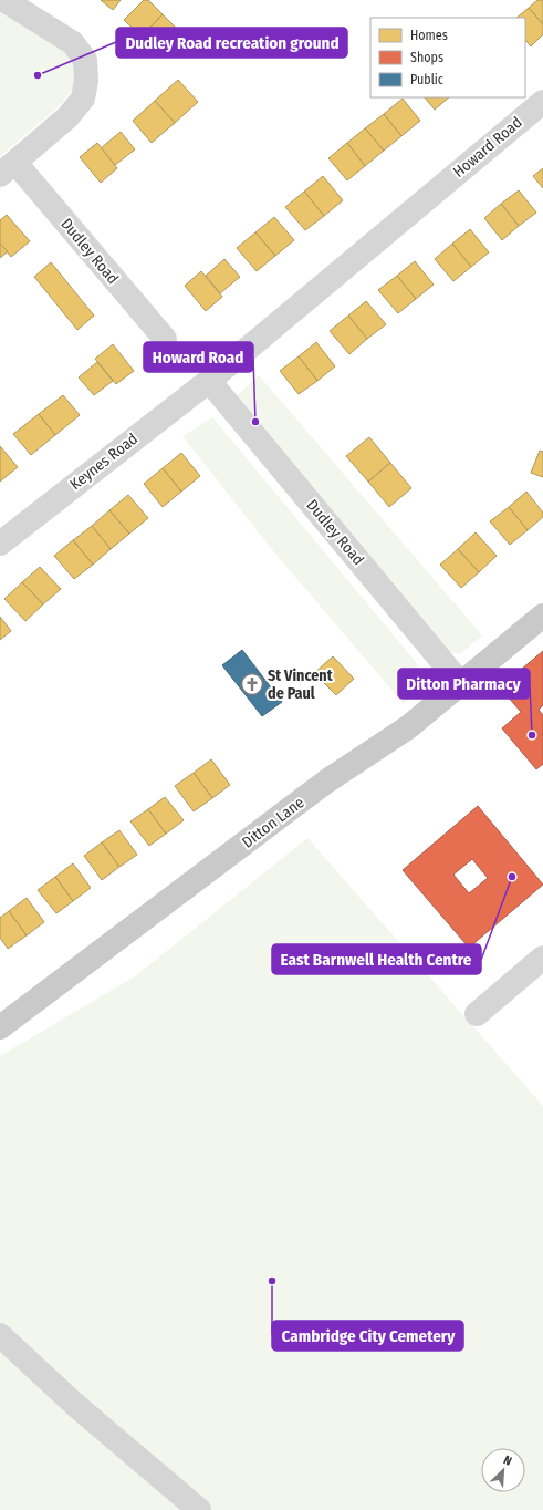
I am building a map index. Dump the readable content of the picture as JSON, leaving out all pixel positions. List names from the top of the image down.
{
  "streets": {
    "main road": ["Ditton Lane"],
    "street": ["Howard Road", "Dudley Road", "Keynes Road"]
  },
  "crossings": [
    ["Howard Road", "Dudley Road"],
    ["Howard Road", "Keynes Road"],
    ["Dudley Road", "Keynes Road"],
    ["Dudley Road", "Ditton Lane"]
  ],
  "places": {
    "other": [
      "Dudley Road recreation ground",
      "Howard Road",
      "Ditton Pharmacy",
      "East Barnwell Health Centre",
      "Cambridge City Cemetery"
    ],
    "church": ["St Vincent de Paul"]
  },
  "legend": ["Homes", "Shops", "Public"],
  "north": "top right"
}
